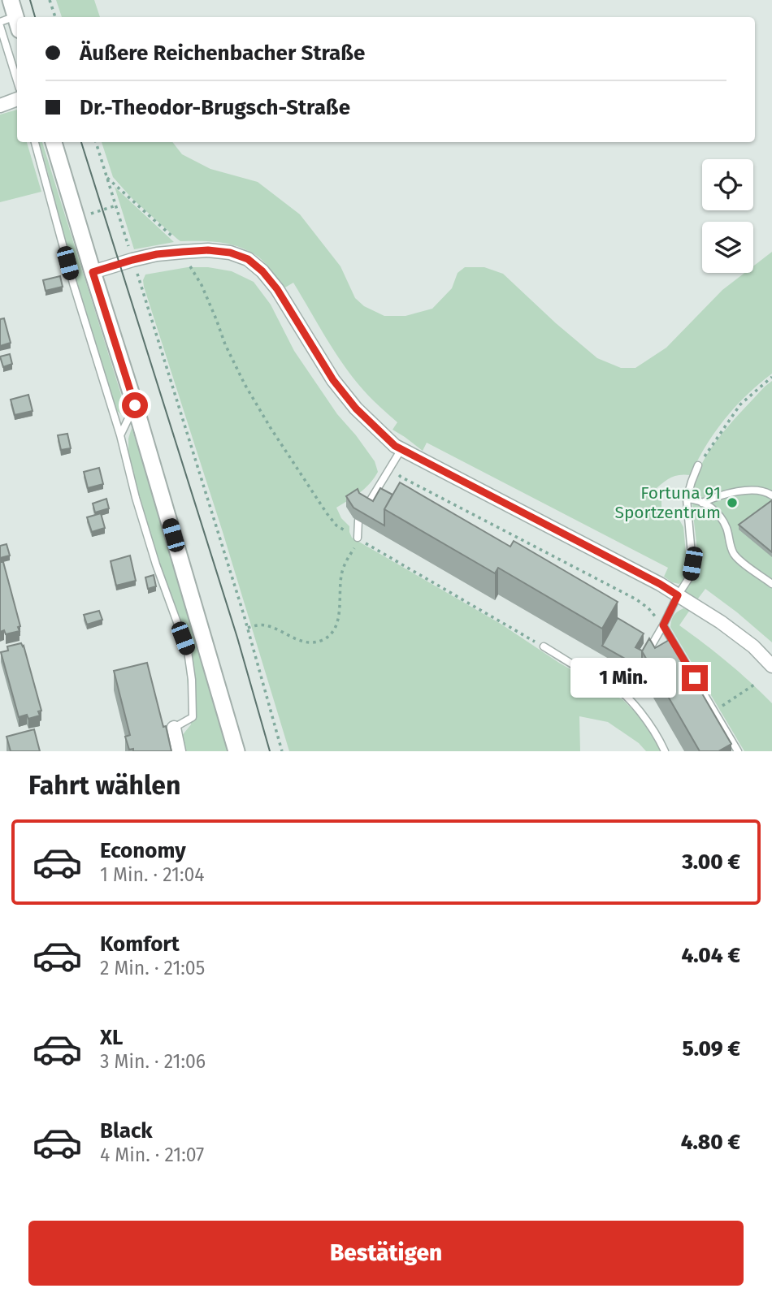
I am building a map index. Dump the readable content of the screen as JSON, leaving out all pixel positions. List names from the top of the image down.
{
  "places": ["Fortuna 91 Sportzentrum"],
  "page": {
    "banner": ["Äußere Reichenbacher Straße", "Dr.-Theodor-Brugsch-Straße"],
    "bubble": "1 Min.",
    "heading": "Fahrt wählen",
    "list": [
      {
        "name": "Economy",
        "note": "1 Min. · 21:04",
        "value": "3.00 €"
      },
      {
        "name": "Komfort",
        "note": "2 Min. · 21:05",
        "value": "4.04 €"
      },
      {
        "name": "XL",
        "note": "3 Min. · 21:06",
        "value": "5.09 €"
      },
      {
        "name": "Black",
        "note": "4 Min. · 21:07",
        "value": "4.80 €"
      }
    ],
    "buttons": "Bestätigen"
  }
}
